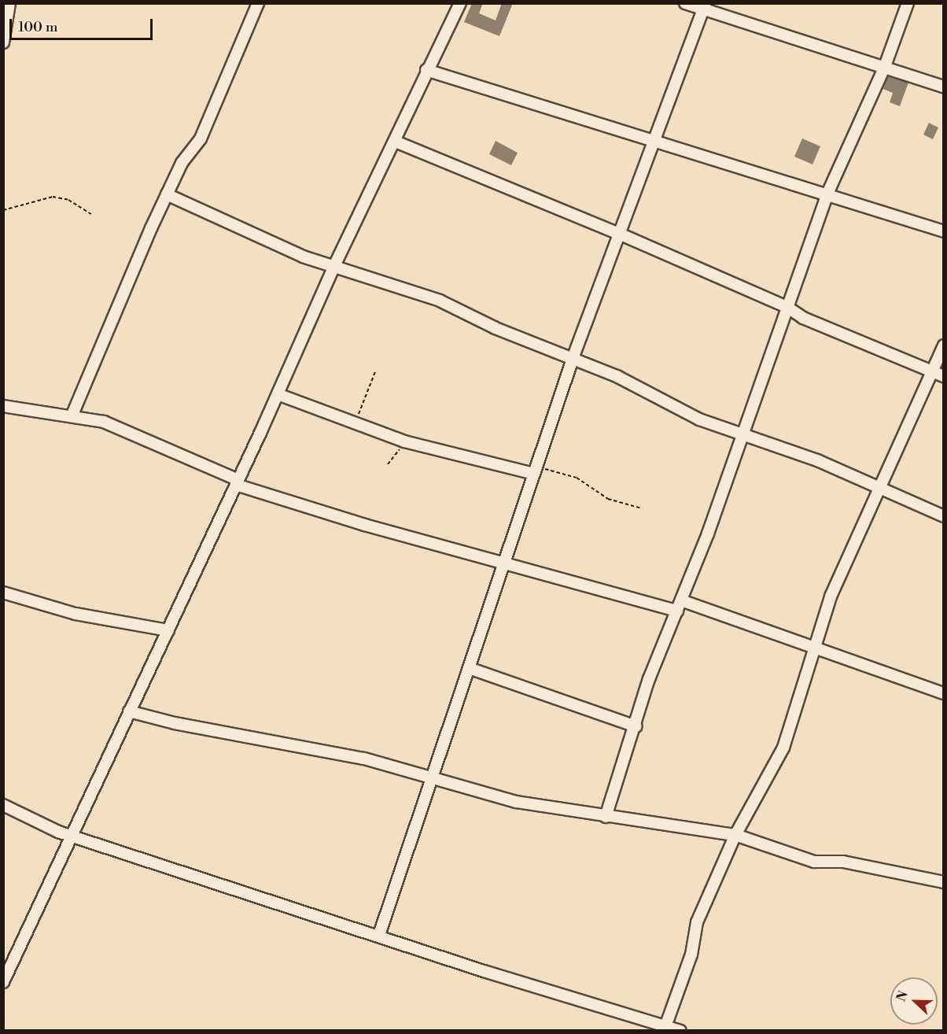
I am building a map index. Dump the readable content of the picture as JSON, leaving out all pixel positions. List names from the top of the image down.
{
  "scale_bar": "100 m",
  "north": "left"
}
